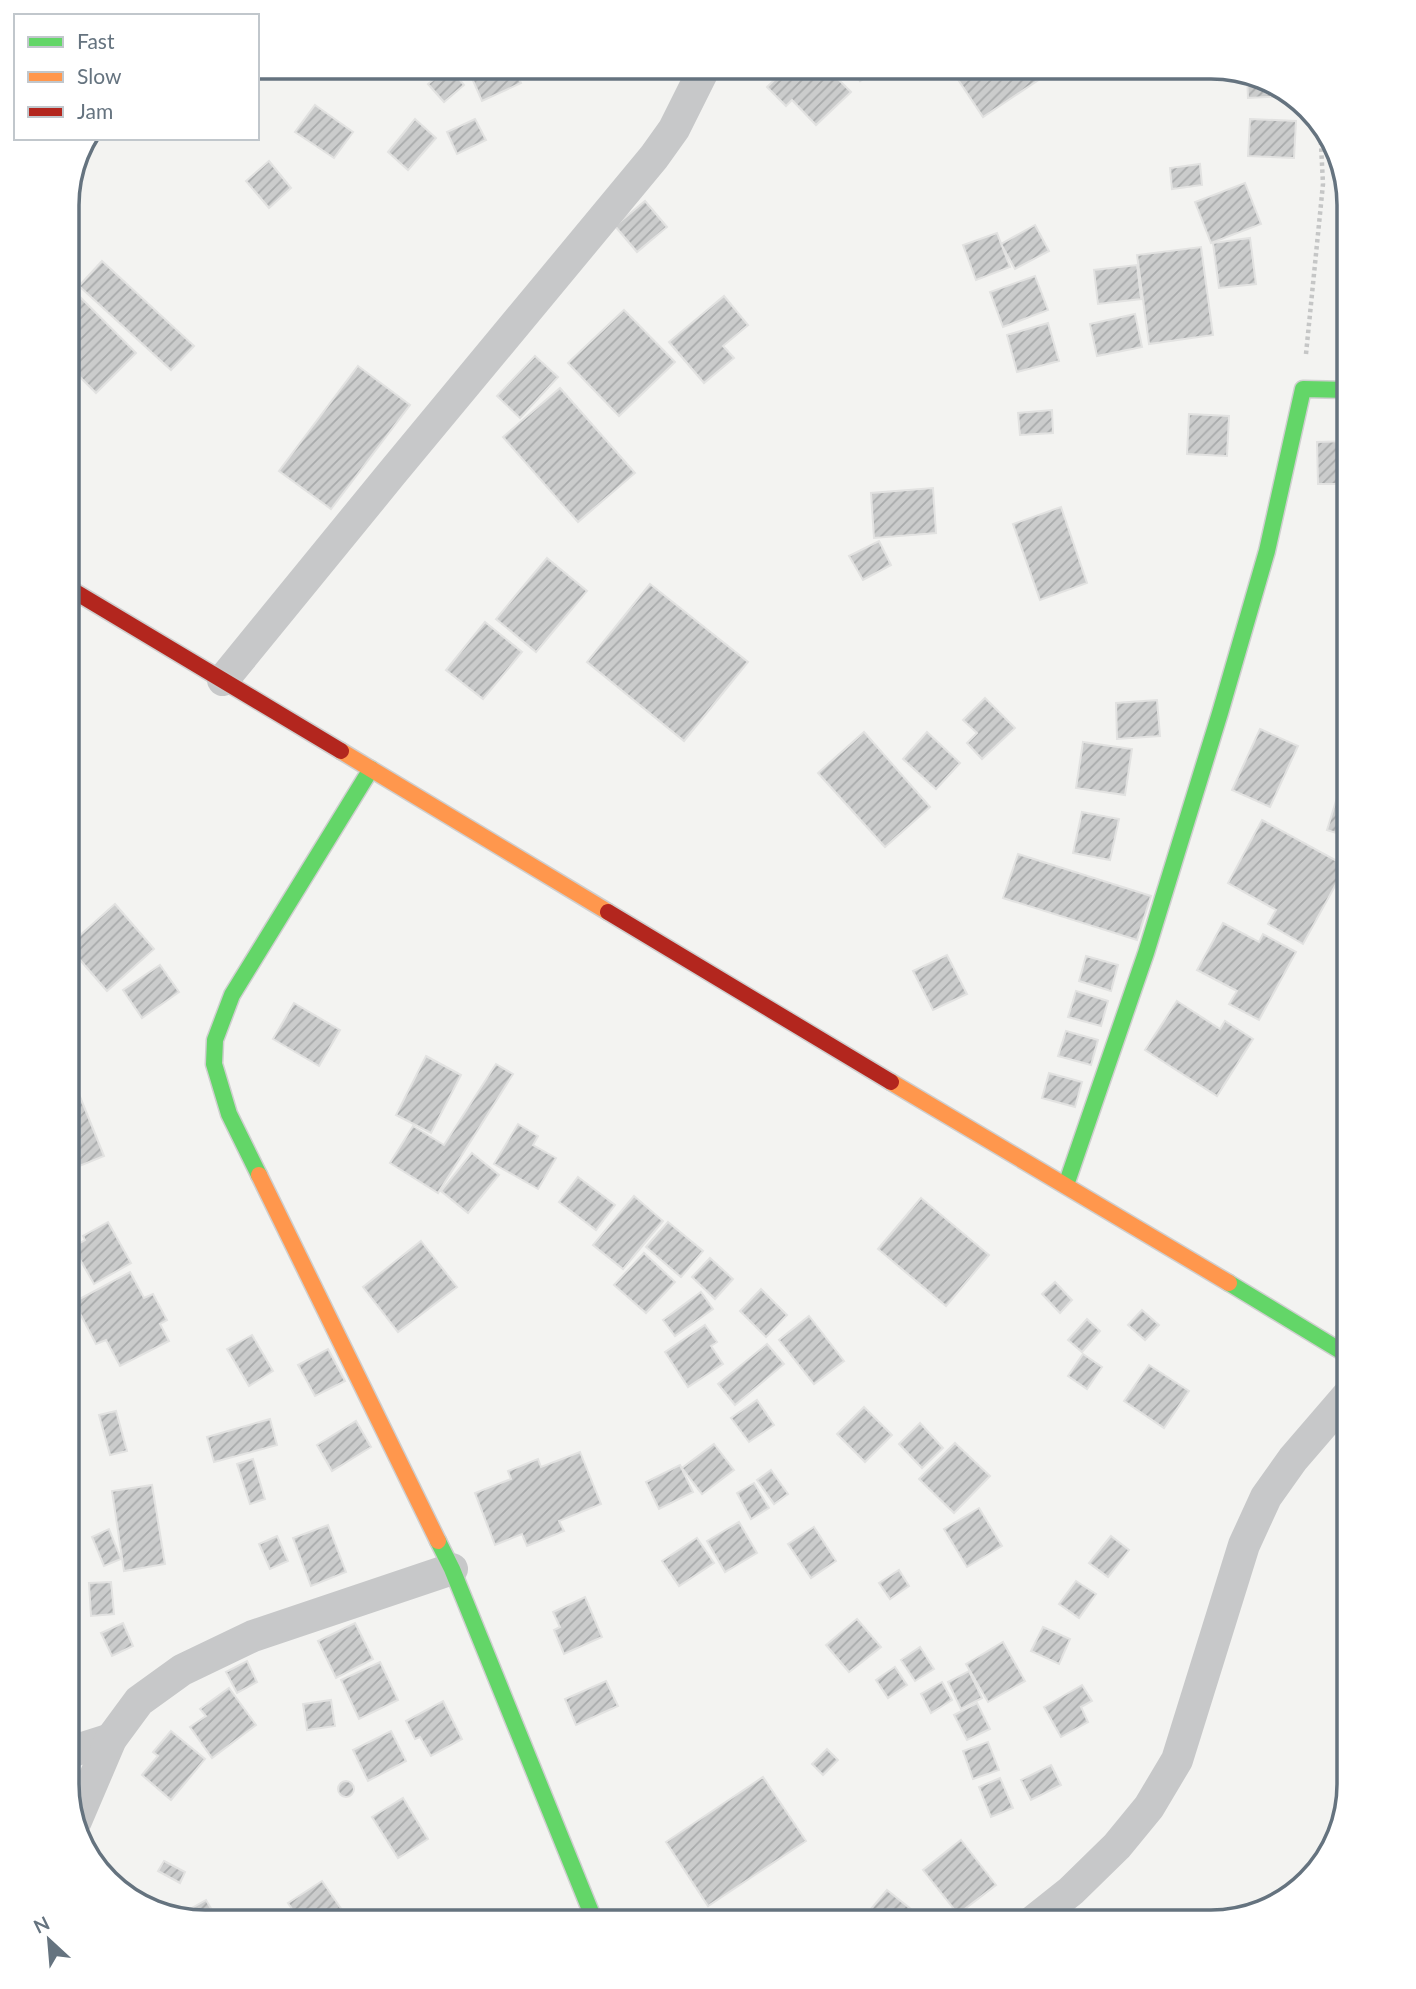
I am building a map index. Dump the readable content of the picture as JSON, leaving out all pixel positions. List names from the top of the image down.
{
  "legend": ["Fast", "Slow", "Jam"],
  "north": "top left"
}
